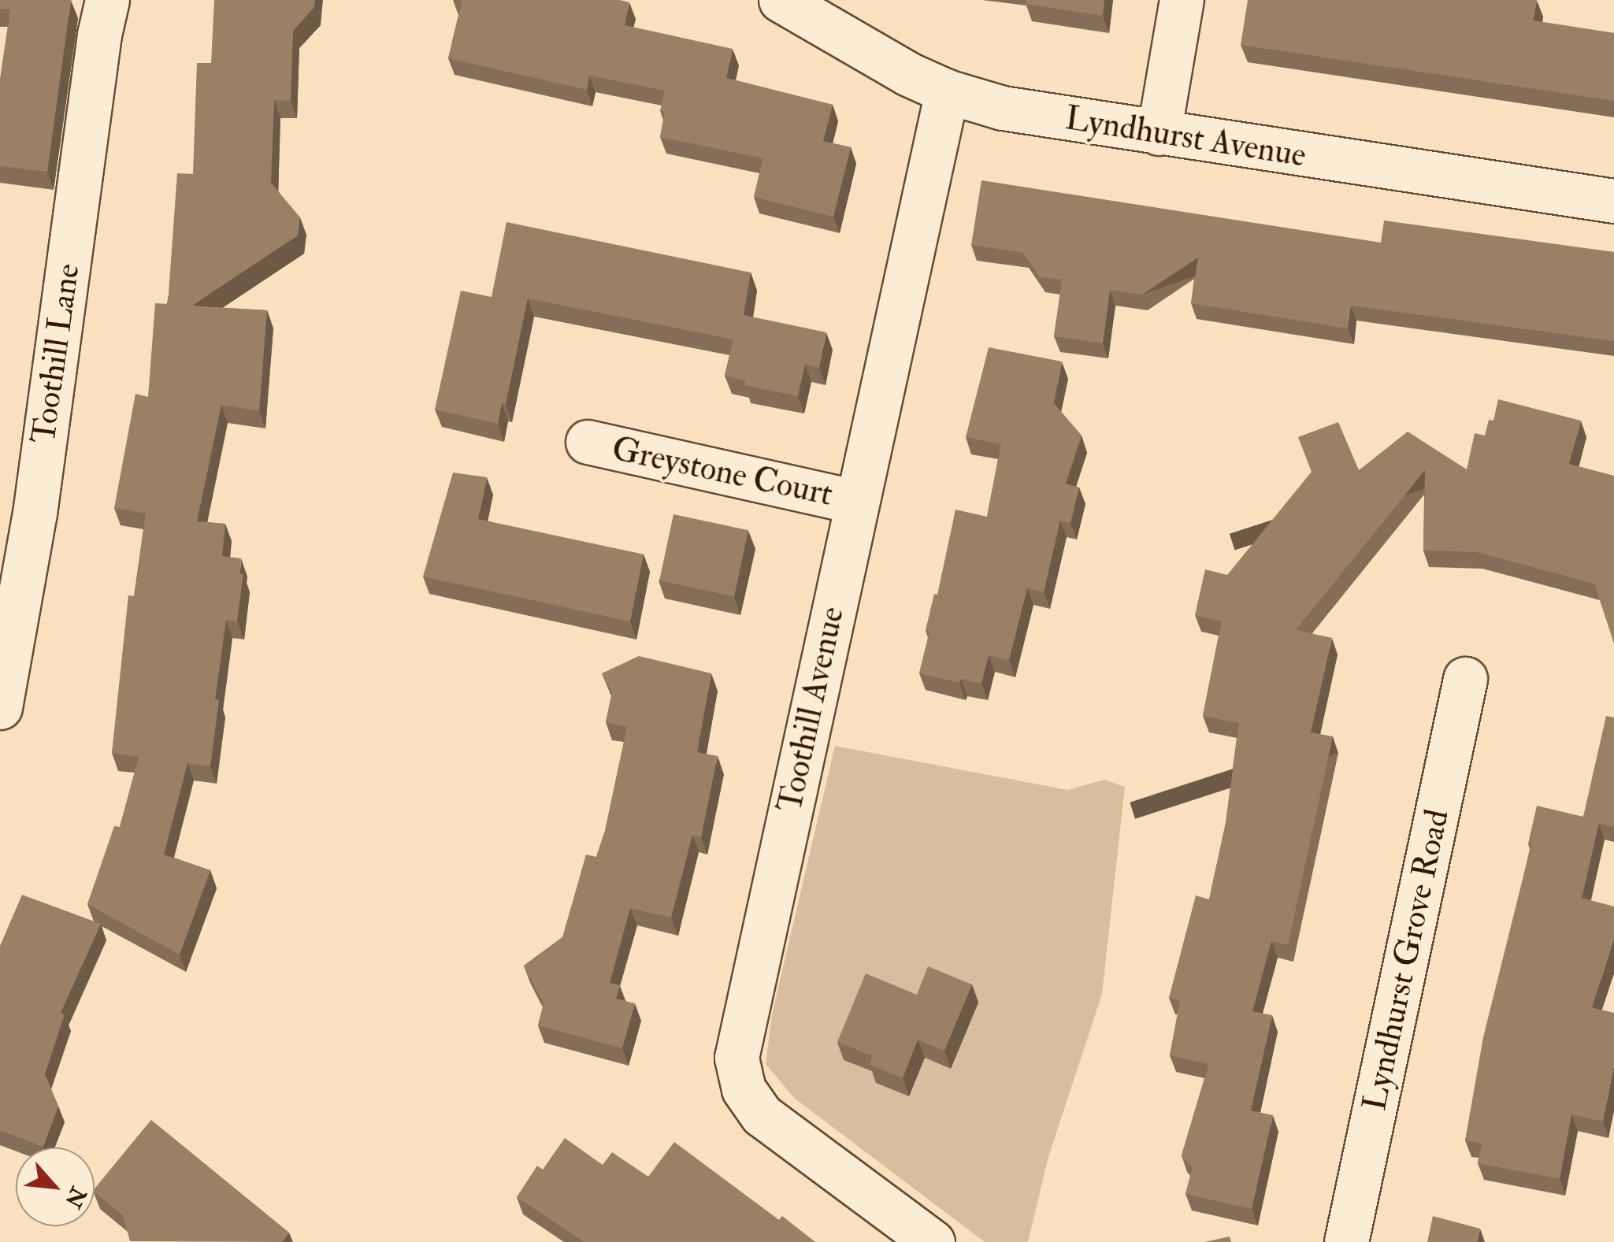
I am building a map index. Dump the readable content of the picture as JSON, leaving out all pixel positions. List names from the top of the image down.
{
  "streets": {
    "street": [
      "Lyndhurst Avenue",
      "Toothill Lane",
      "Greystone Court",
      "Toothill Avenue",
      "Lyndhurst Grove Road"
    ]
  },
  "crossings": [
    ["Lyndhurst Avenue", "Toothill Avenue"],
    ["Greystone Court", "Toothill Avenue"]
  ],
  "north": "bottom right"
}
